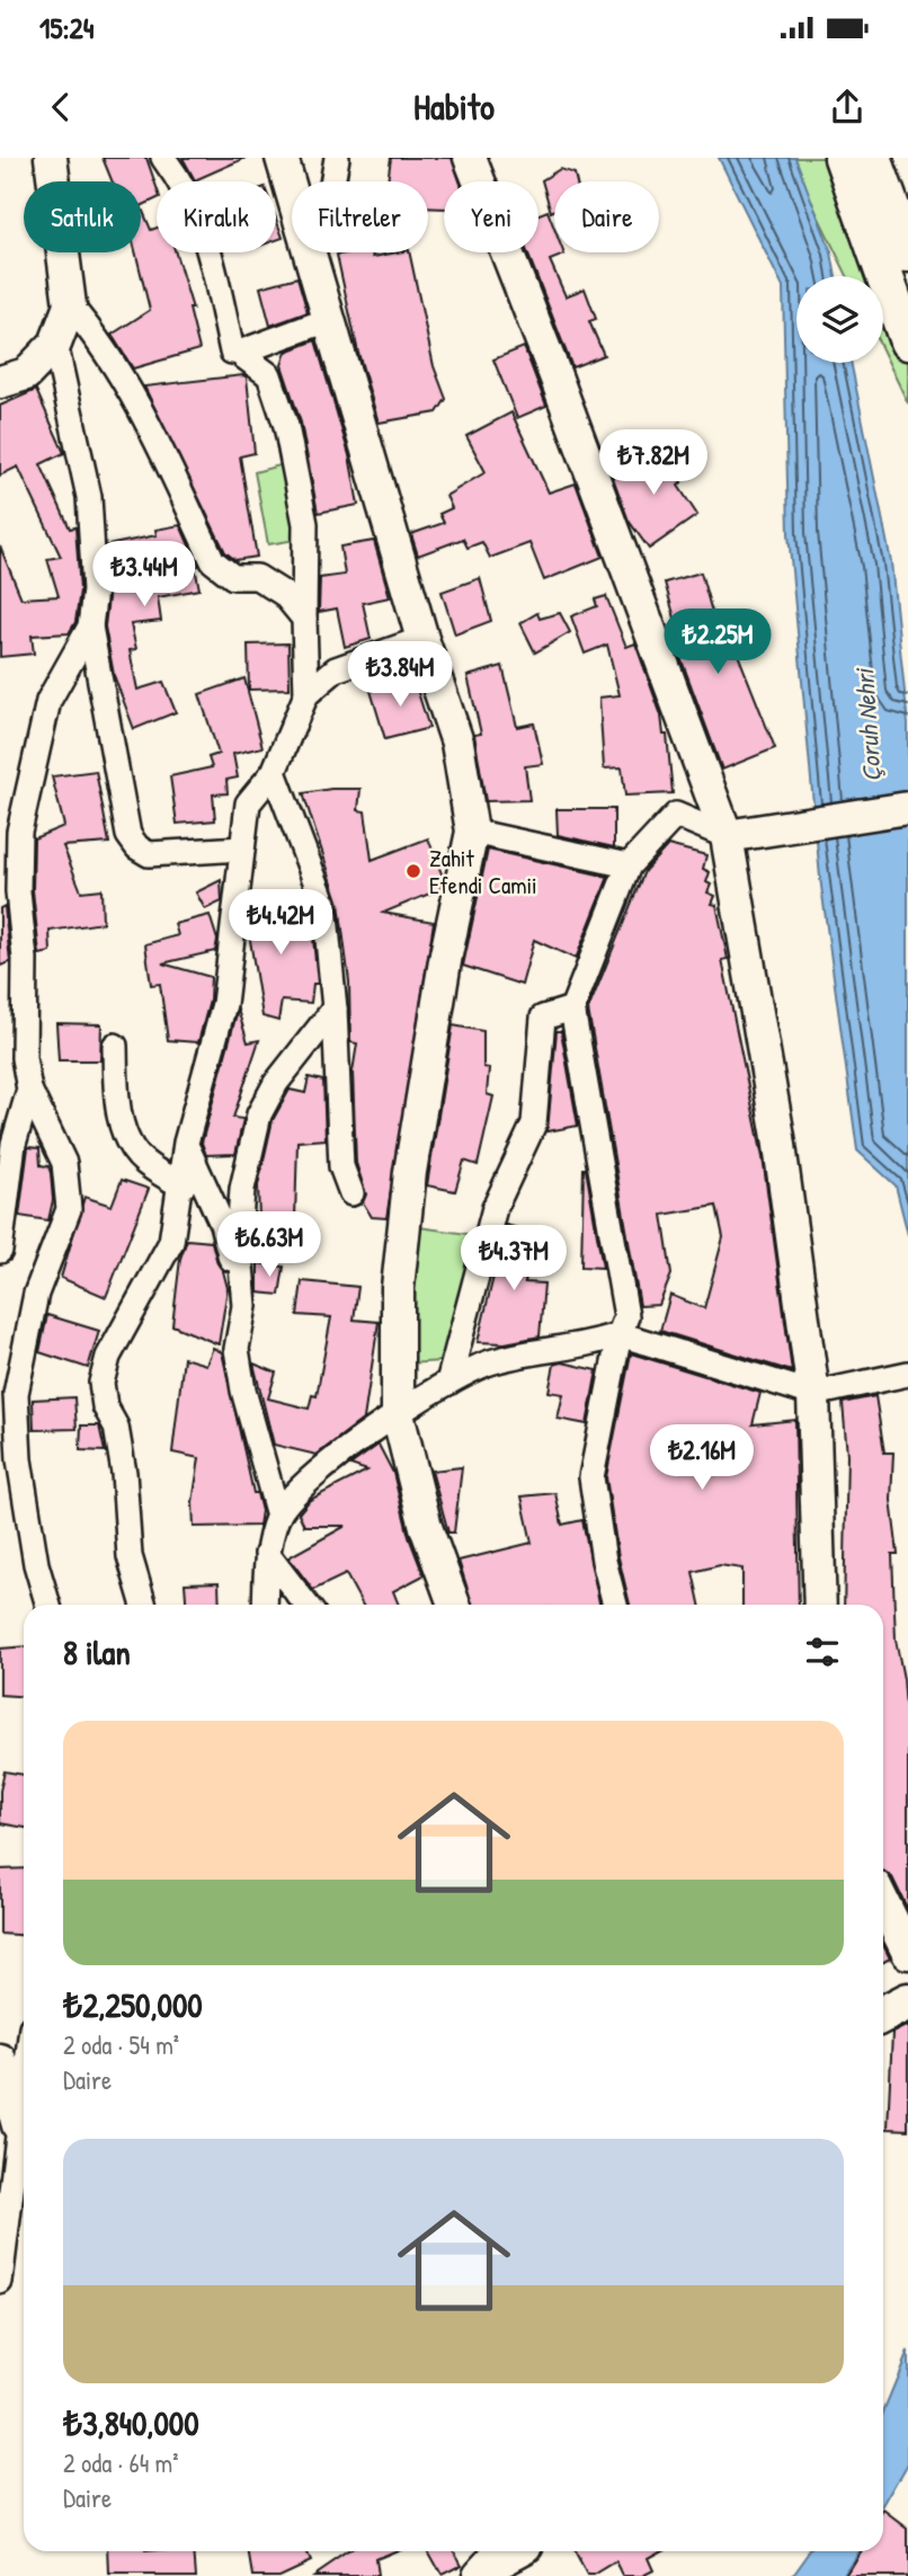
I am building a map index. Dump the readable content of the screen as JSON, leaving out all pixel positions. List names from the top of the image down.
{
  "water": ["Çoruh Nehri"],
  "places": ["Zahit Efendi Camii"],
  "page": {
    "status": "15:24",
    "header": "Habito",
    "chip": [
      "Satılık",
      "Kiralık",
      "Filtreler",
      "Yeni",
      "Daire"
    ],
    "price": [
      "₺7.82M",
      "₺3.44M",
      "₺2.25M",
      "₺3.84M",
      "₺4.42M",
      "₺6.63M",
      "₺4.37M",
      "₺2.16M"
    ],
    "heading": "8 ilan",
    "list": [
      {
        "name": "₺2,250,000",
        "note": "2 oda · 54 m² · Daire"
      },
      {
        "name": "₺3,840,000",
        "note": "2 oda · 64 m² · Daire"
      }
    ]
  }
}
